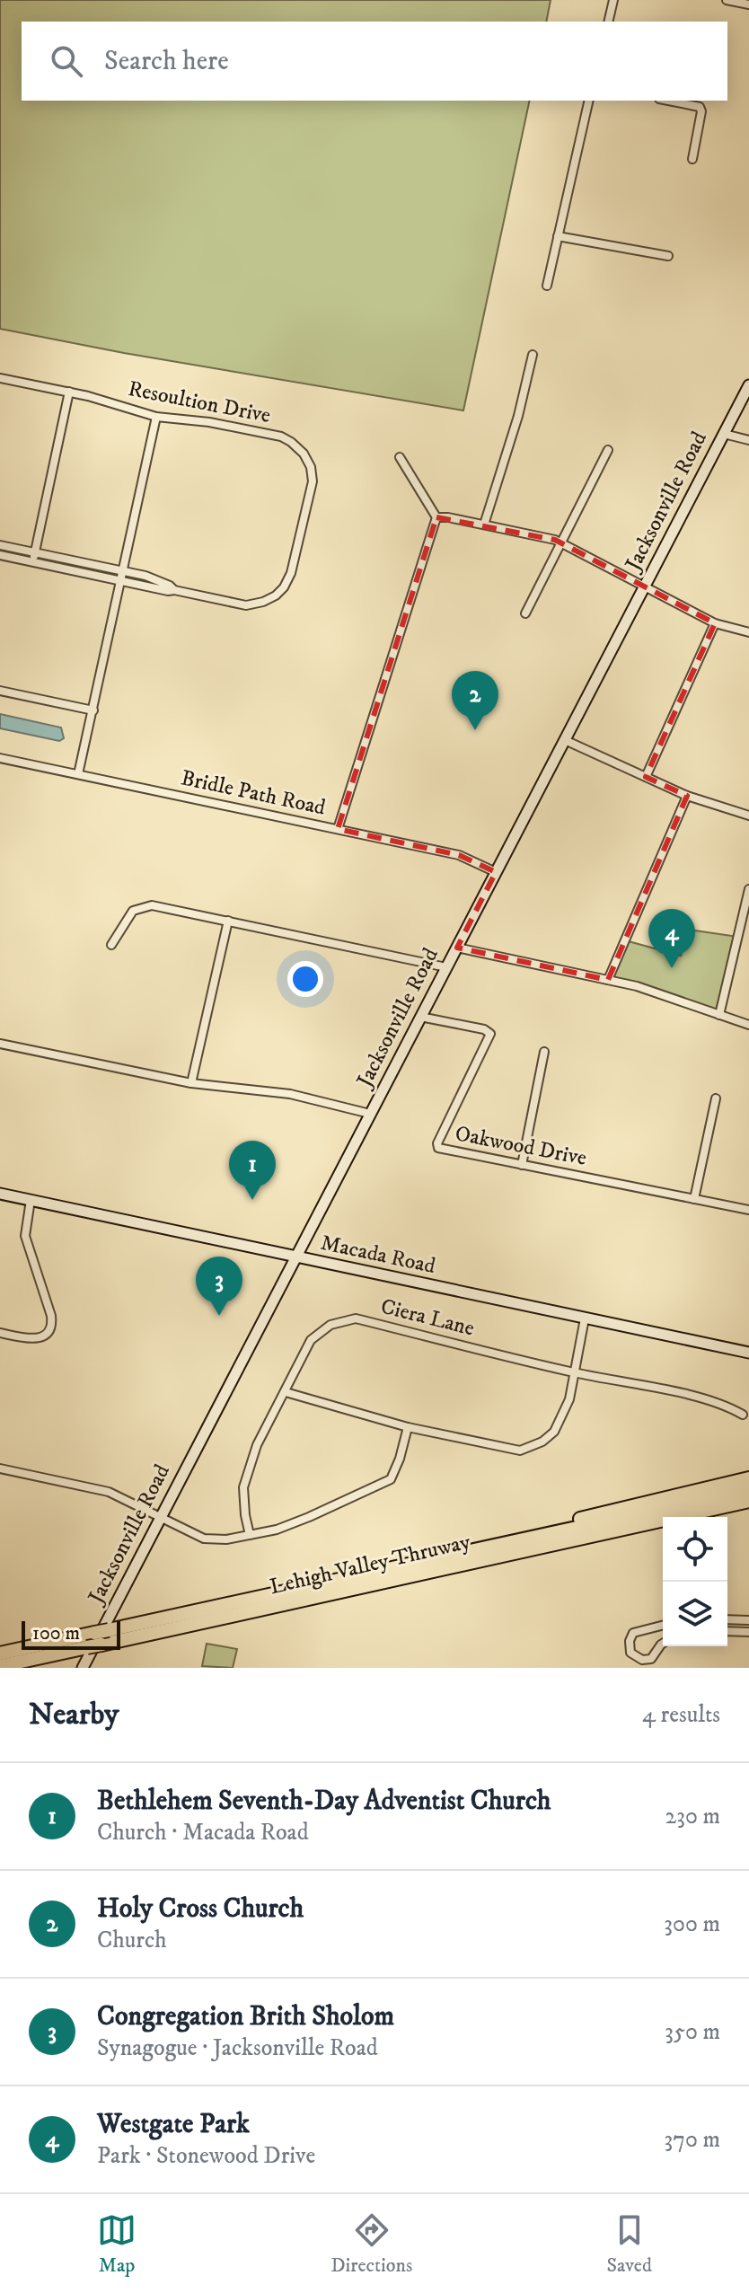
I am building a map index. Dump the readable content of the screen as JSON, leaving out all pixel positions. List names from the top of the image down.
{
  "streets": {
    "highway": ["Lehigh Valley Thruway"],
    "street": [
      "Resoultion Drive",
      "Jacksonville Road",
      "Bridle Path Road",
      "Oakwood Drive",
      "Macada Road",
      "Ciera Lane"
    ]
  },
  "crossings": [
    ["Jacksonville Road", "Bridle Path Road"],
    ["Jacksonville Road", "Oakwood Drive"],
    ["Jacksonville Road", "Macada Road"]
  ],
  "scale_bar": "100 m",
  "page": {
    "search": "Search here",
    "pins": [
      "2",
      "4",
      "1",
      "3"
    ],
    "scale": "100 m",
    "heading": ["Nearby", "4 results"],
    "list": [
      {
        "mark": "1",
        "name": "Bethlehem Seventh-Day Adventist Church",
        "note": "Church · Macada Road",
        "value": "230 m"
      },
      {
        "mark": "2",
        "name": "Holy Cross Church",
        "note": "Church",
        "value": "300 m"
      },
      {
        "mark": "3",
        "name": "Congregation Brith Sholom",
        "note": "Synagogue · Jacksonville Road",
        "value": "350 m"
      },
      {
        "mark": "4",
        "name": "Westgate Park",
        "note": "Park · Stonewood Drive",
        "value": "370 m"
      }
    ],
    "nav": ["Map", "Directions", "Saved"]
  }
}
